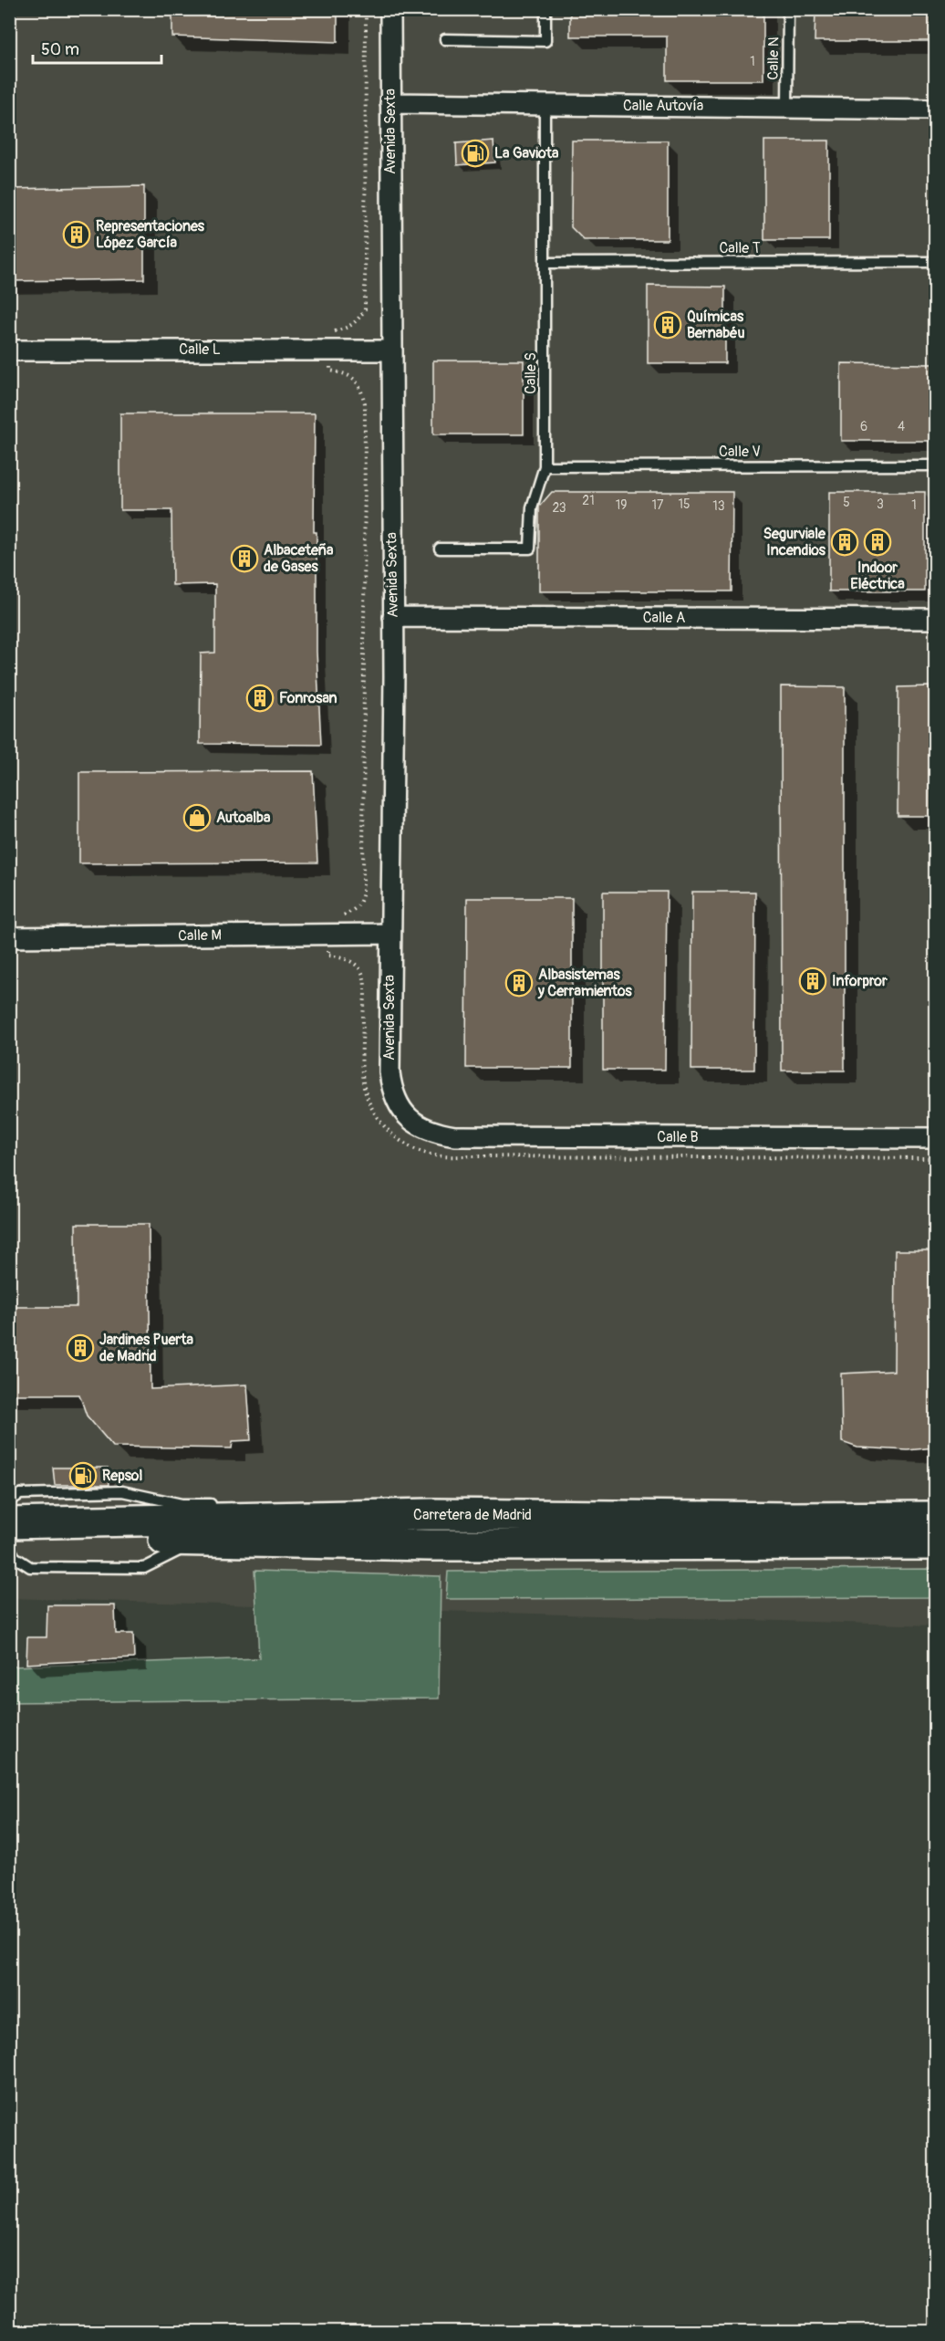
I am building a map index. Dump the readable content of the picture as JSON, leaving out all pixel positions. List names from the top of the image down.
{
  "streets": {
    "main road": ["Carretera de Madrid"],
    "street": [
      "Calle Autovía",
      "Avenida Sexta",
      "Calle L",
      "Calle A",
      "Calle M",
      "Calle B"
    ],
    "lane": [
      "Calle N",
      "Calle T",
      "Calle S",
      "Calle V"
    ]
  },
  "crossings": [
    ["Calle N", "Calle Autovía"],
    ["Calle Autovía", "Avenida Sexta"],
    ["Calle Autovía", "Calle S"],
    ["Avenida Sexta", "Calle L"],
    ["Avenida Sexta", "Calle A"],
    ["Avenida Sexta", "Calle M"],
    ["Avenida Sexta", "Calle B"],
    ["Calle T", "Calle S"],
    ["Calle S", "Calle V"]
  ],
  "places": {
    "fuel station": ["La Gaviota", "Repsol"],
    "building": [
      "Representaciones López García",
      "Químicas Bernabéu",
      "Segurviale Incendios",
      "Indoor Eléctrica",
      "Albaceteña de Gases",
      "Fonrosan",
      "Inforpror",
      "Albasistemas y Cerramientos",
      "Jardines Puerta de Madrid"
    ],
    "shop": ["Autoalba"]
  },
  "house_numbers": [
    "1",
    "6",
    "4",
    "21",
    "5",
    "15",
    "3",
    "19",
    "17",
    "1",
    "13",
    "23"
  ],
  "scale_bar": "50 m"
}
